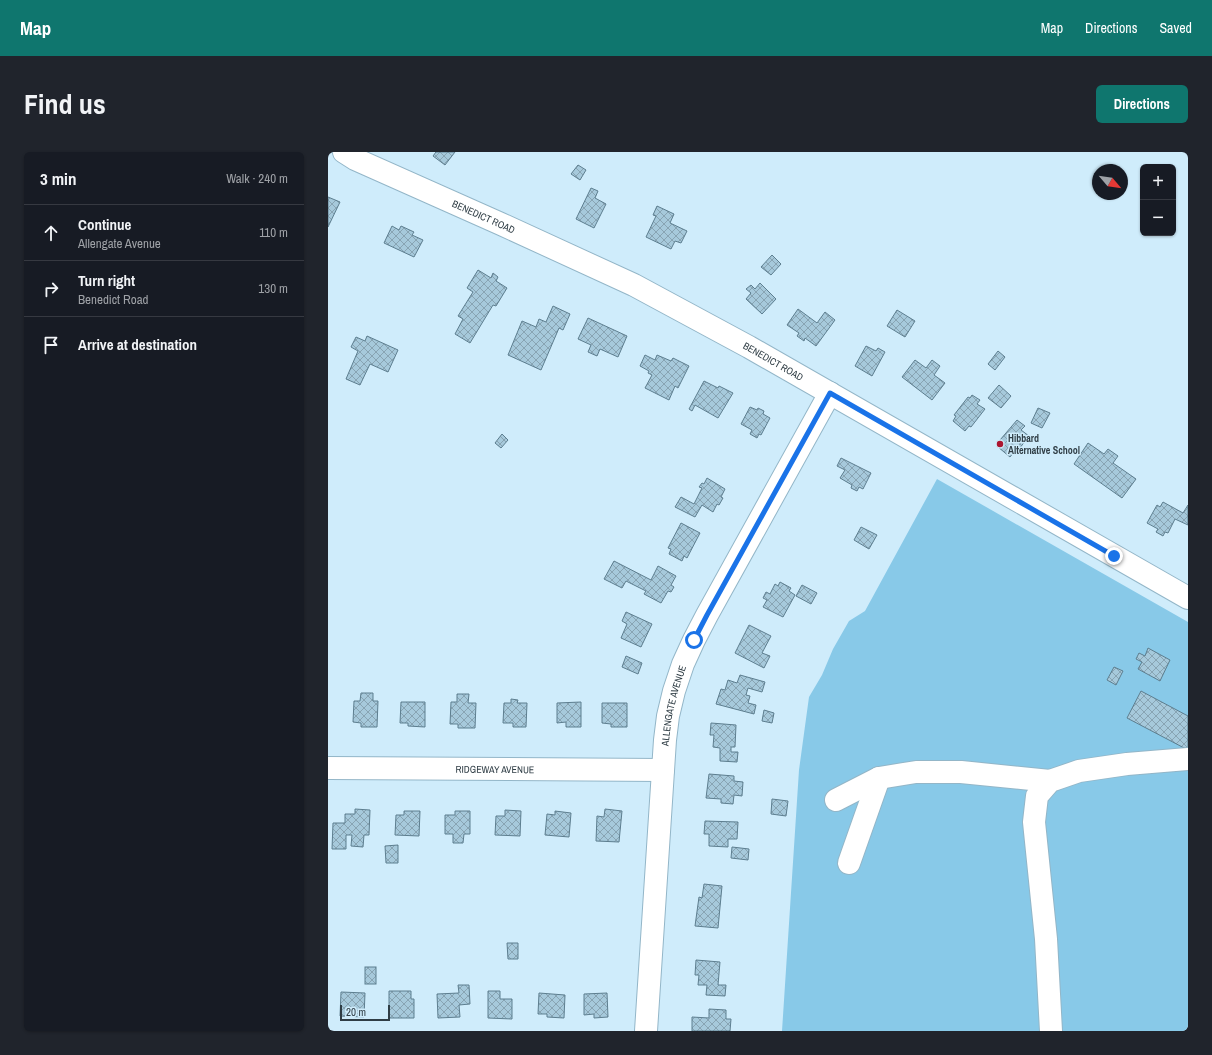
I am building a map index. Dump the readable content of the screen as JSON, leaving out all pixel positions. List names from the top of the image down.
{
  "streets": {
    "street": ["BENEDICT ROAD", "ALLENGATE AVENUE", "RIDGEWAY AVENUE"]
  },
  "crossings": [
    ["BENEDICT ROAD", "ALLENGATE AVENUE"],
    ["ALLENGATE AVENUE", "RIDGEWAY AVENUE"]
  ],
  "places": ["Hibbard Alternative School"],
  "scale_bar": "20 m",
  "north": "bottom right",
  "page": {
    "header": "Map",
    "nav": ["Map", "Directions", "Saved"],
    "title": "Find us",
    "buttons": "Directions",
    "heading": ["3 min", "Walk · 240 m"],
    "map_buttons": ["+", "−"],
    "list": [
      ["Continue", "Allengate Avenue", "110 m"],
      ["Turn right", "Benedict Road", "130 m"],
      "Arrive at destination"
    ],
    "scale": "20 m"
  }
}
